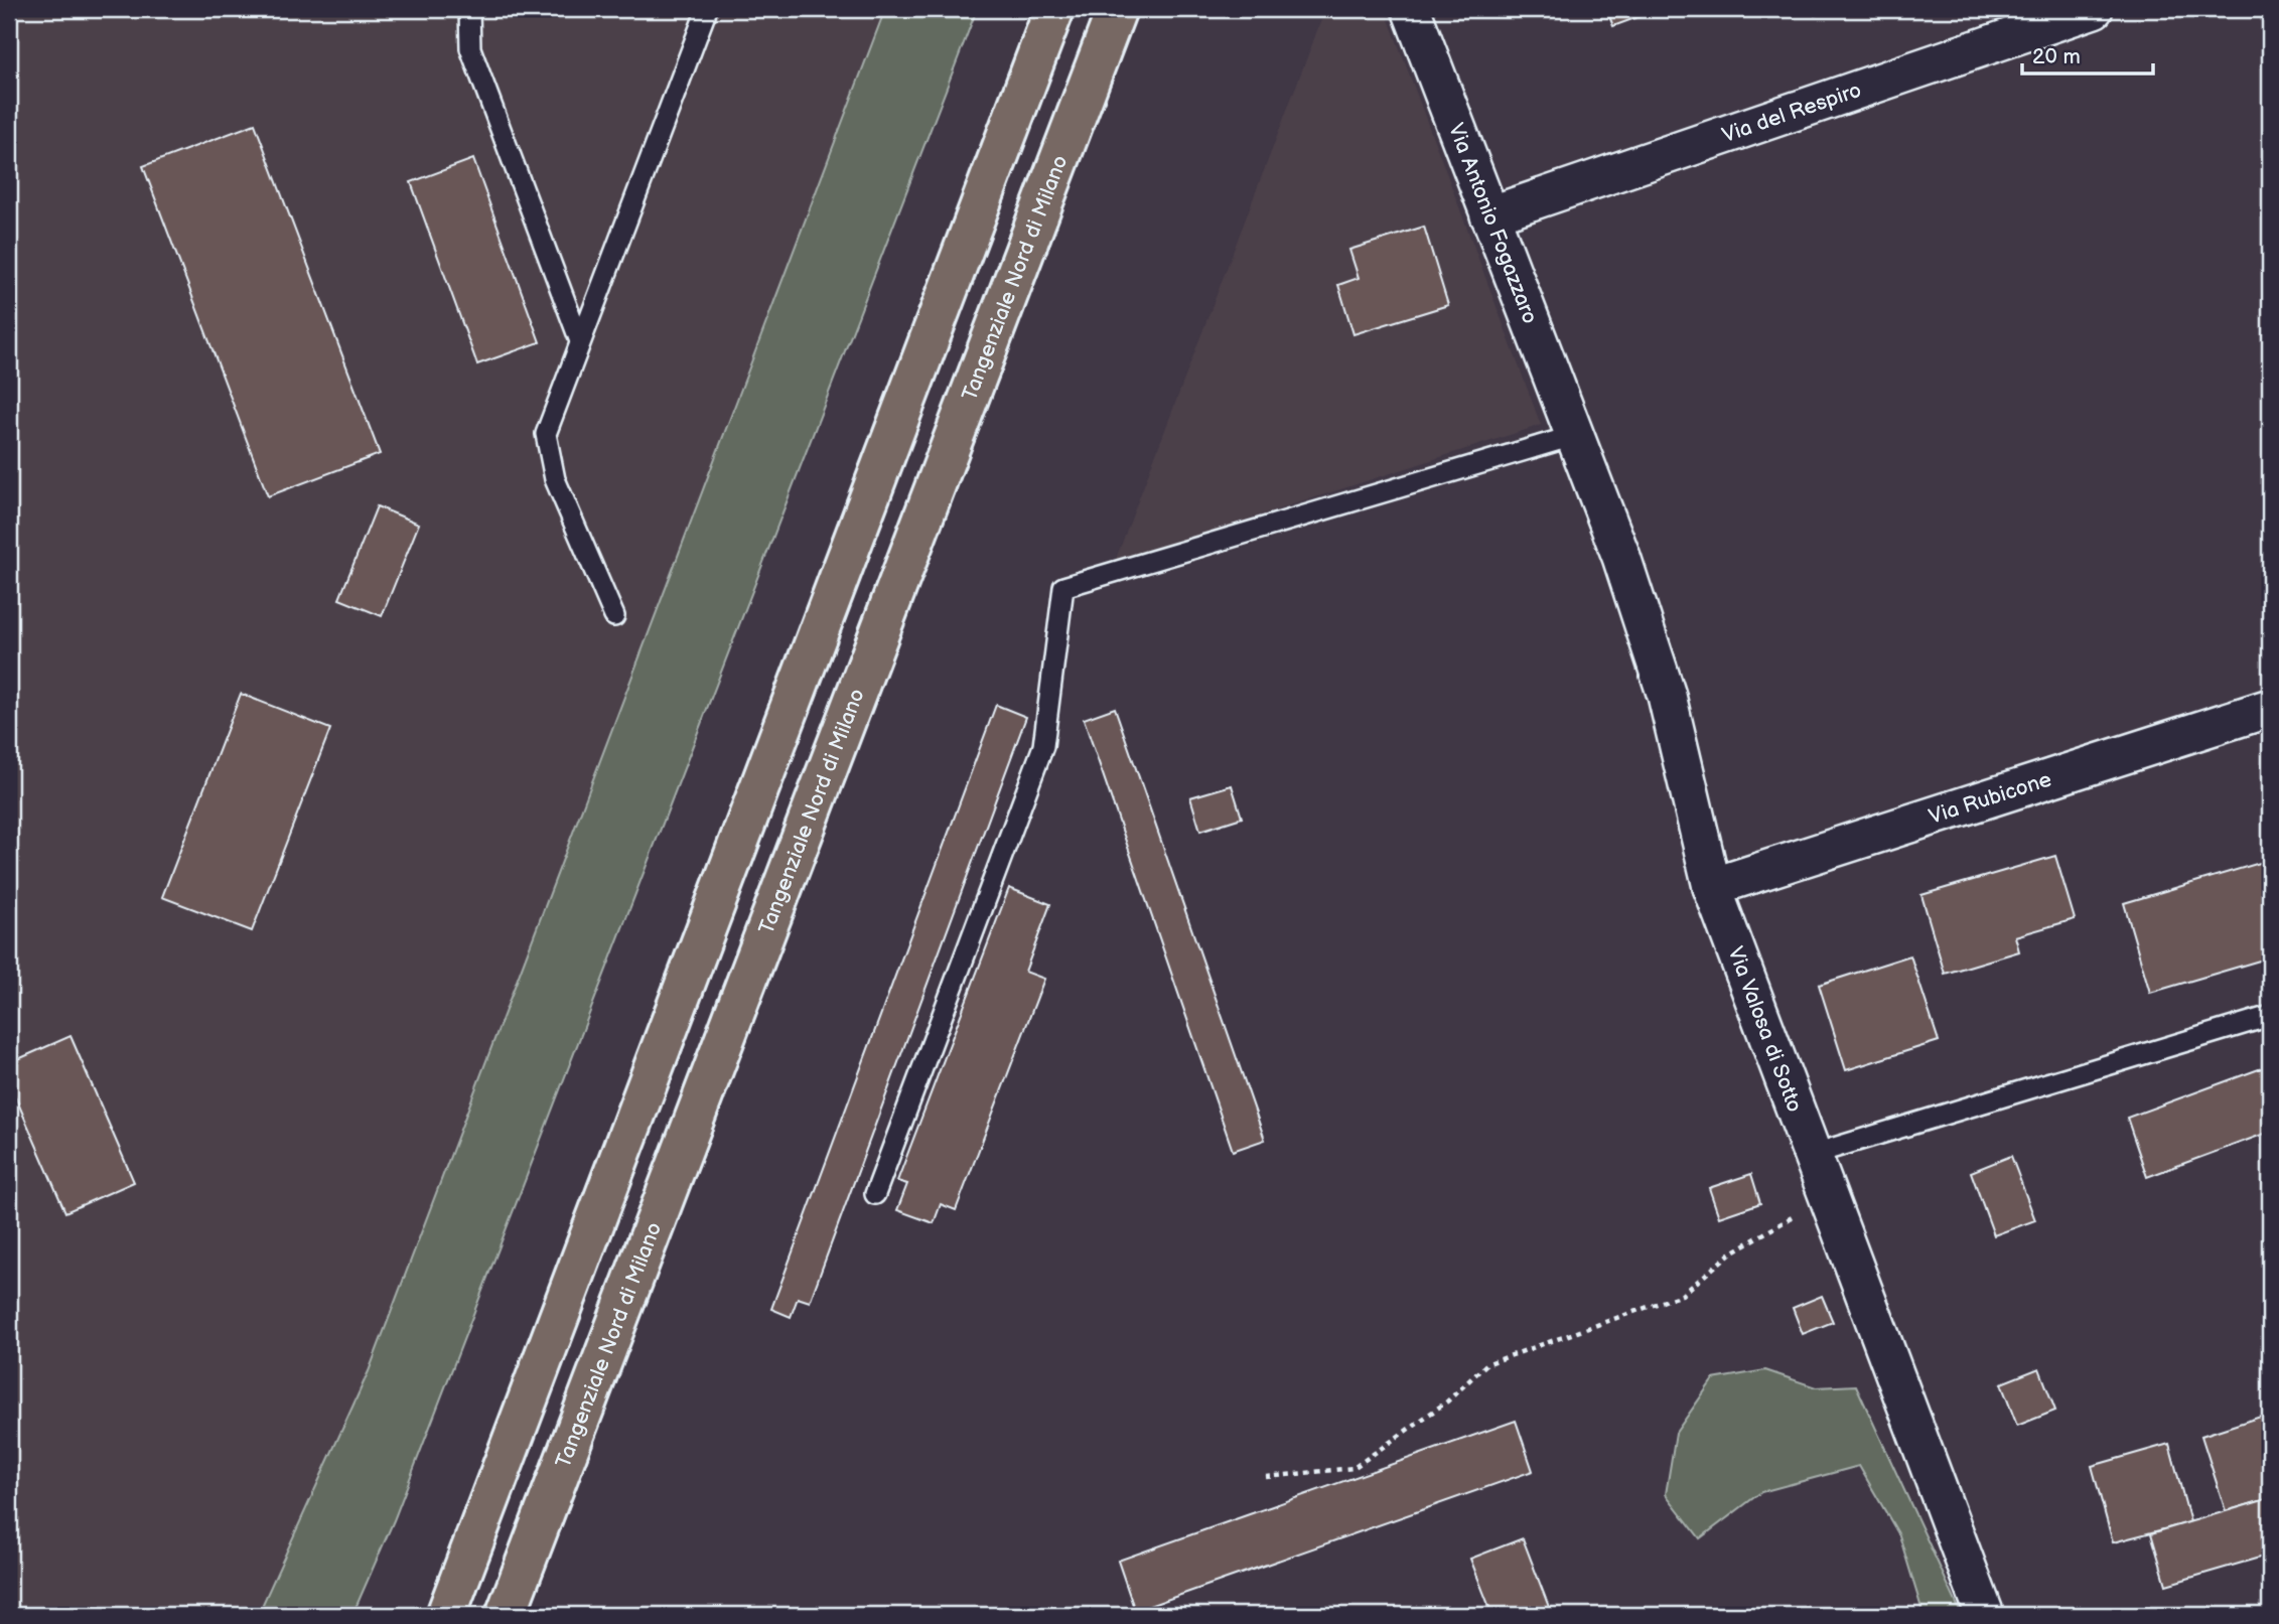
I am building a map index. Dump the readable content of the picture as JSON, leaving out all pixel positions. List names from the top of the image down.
{
  "streets": {
    "highway": ["Tangenziale Nord di Milano"],
    "street": [
      "Via del Respiro",
      "Via Antonio Fogazzaro",
      "Via Rubicone",
      "Via Valosa di Sotto"
    ]
  },
  "crossings": [
    ["Via del Respiro", "Via Antonio Fogazzaro"],
    ["Via Antonio Fogazzaro", "Via Valosa di Sotto"],
    ["Via Rubicone", "Via Valosa di Sotto"]
  ],
  "scale_bar": "20 m"
}
